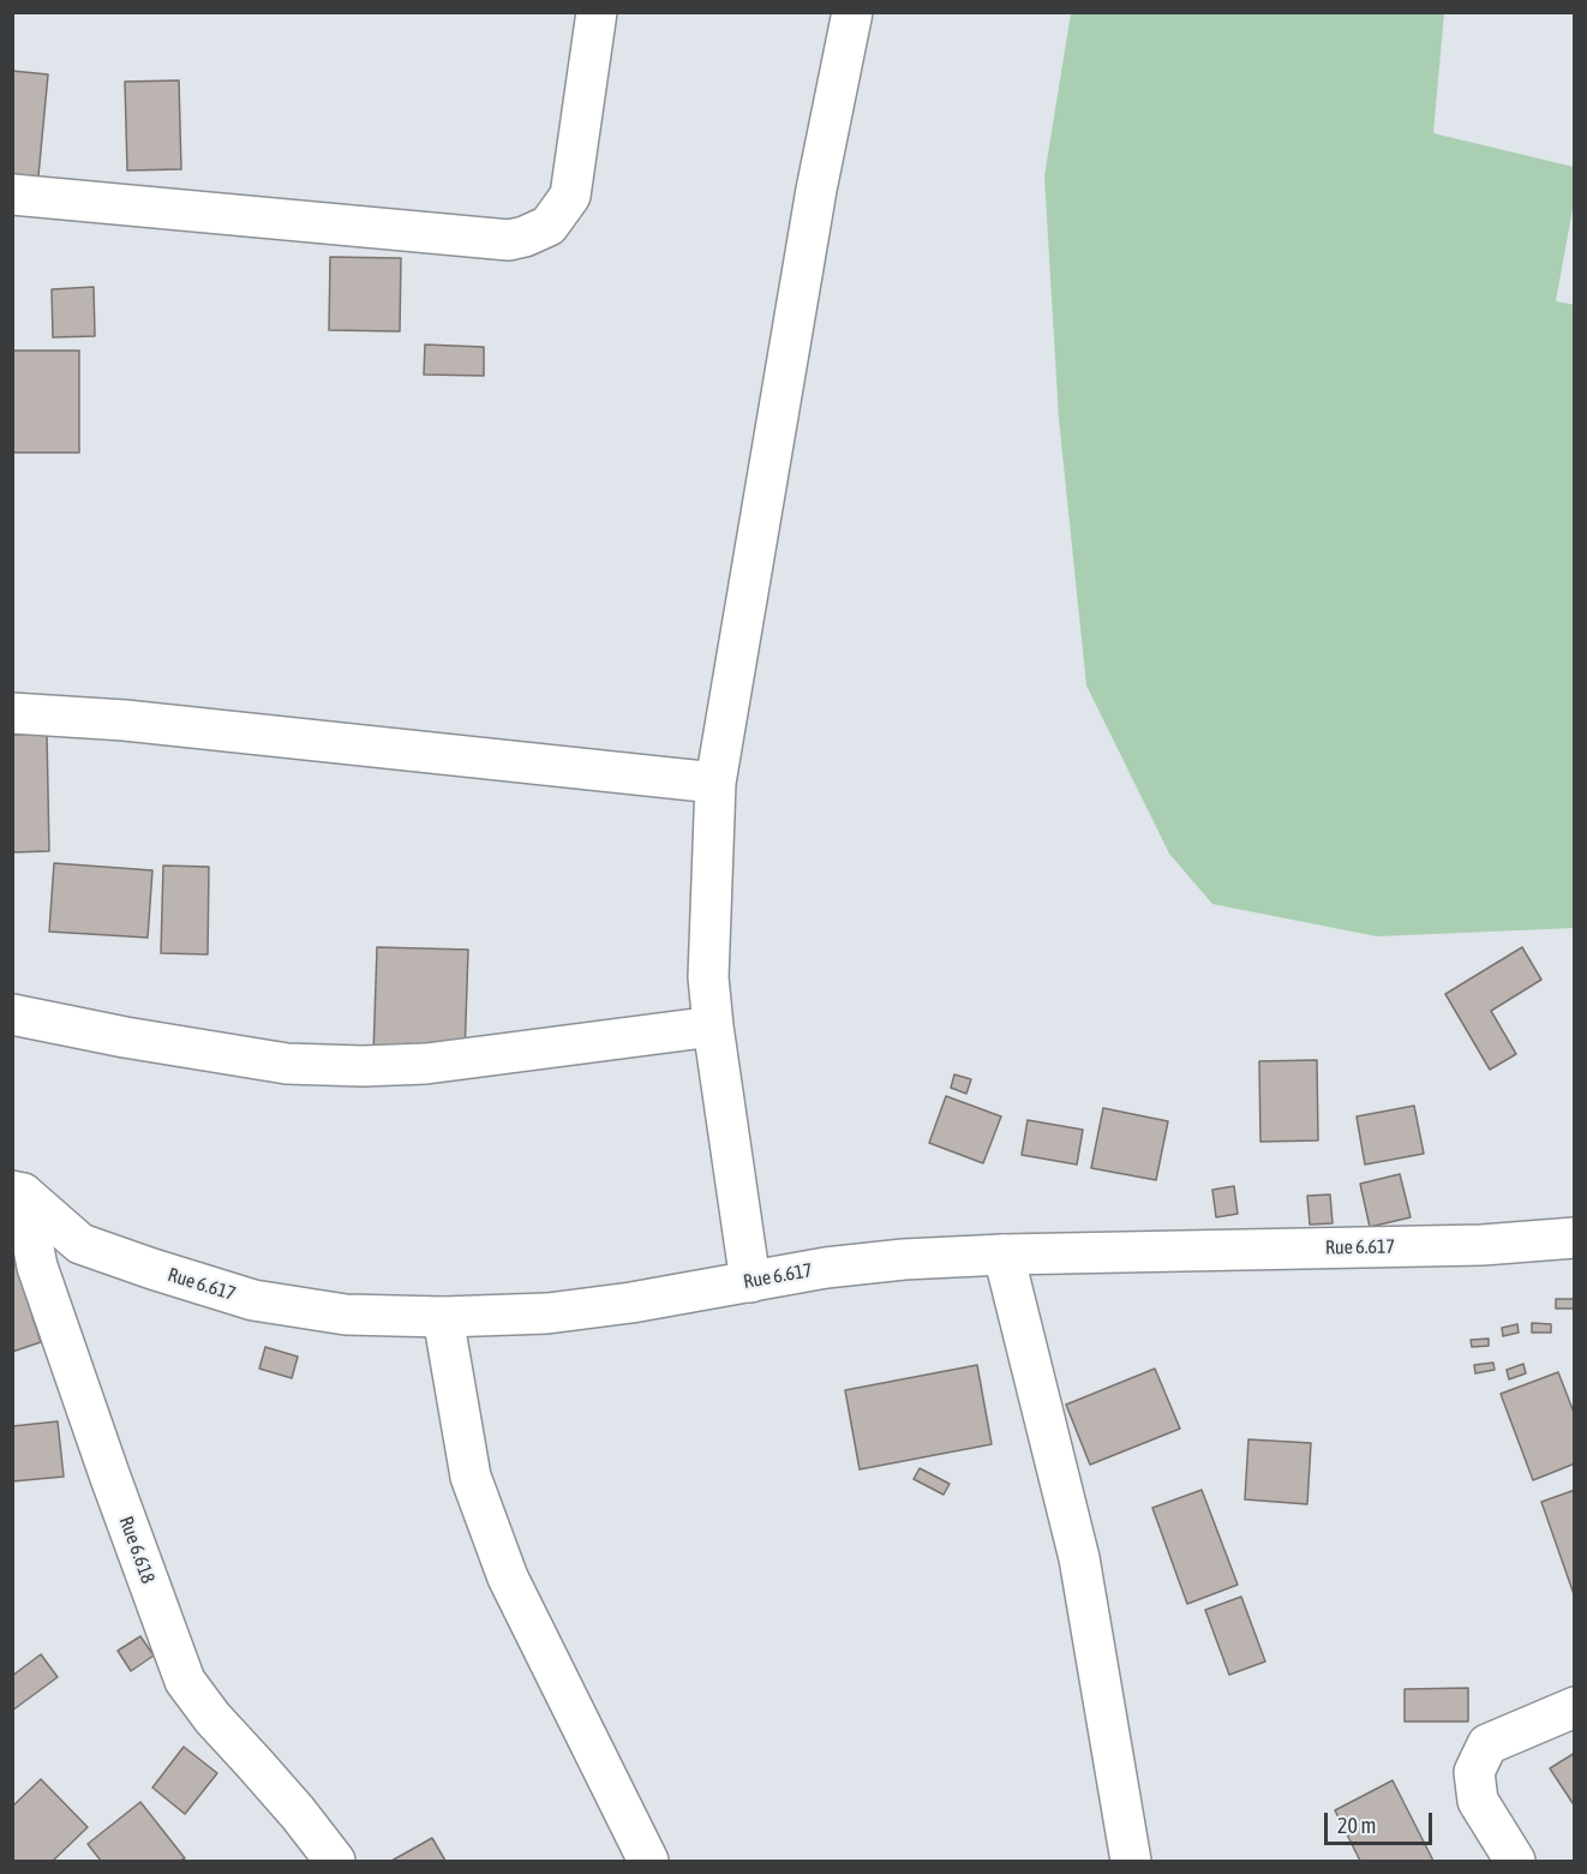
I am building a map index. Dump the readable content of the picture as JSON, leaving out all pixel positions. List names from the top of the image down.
{
  "streets": {
    "street": ["Rue 6.617", "Rue 6.618"]
  },
  "crossings": [
    ["Rue 6.617", "Rue 6.618"]
  ],
  "scale_bar": "20 m"
}
